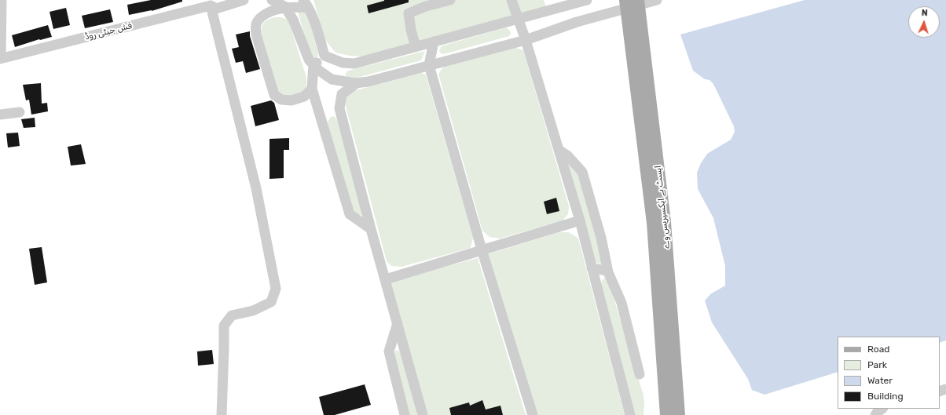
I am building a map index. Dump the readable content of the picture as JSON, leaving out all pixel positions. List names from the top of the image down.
{
  "streets": {
    "main road": ["ایسٹ بے ایکسپریس وے"],
    "street": ["فش جیٹی روڈ"]
  },
  "legend": [
    "Road",
    "Park",
    "Water",
    "Building"
  ],
  "north": "top"
}
